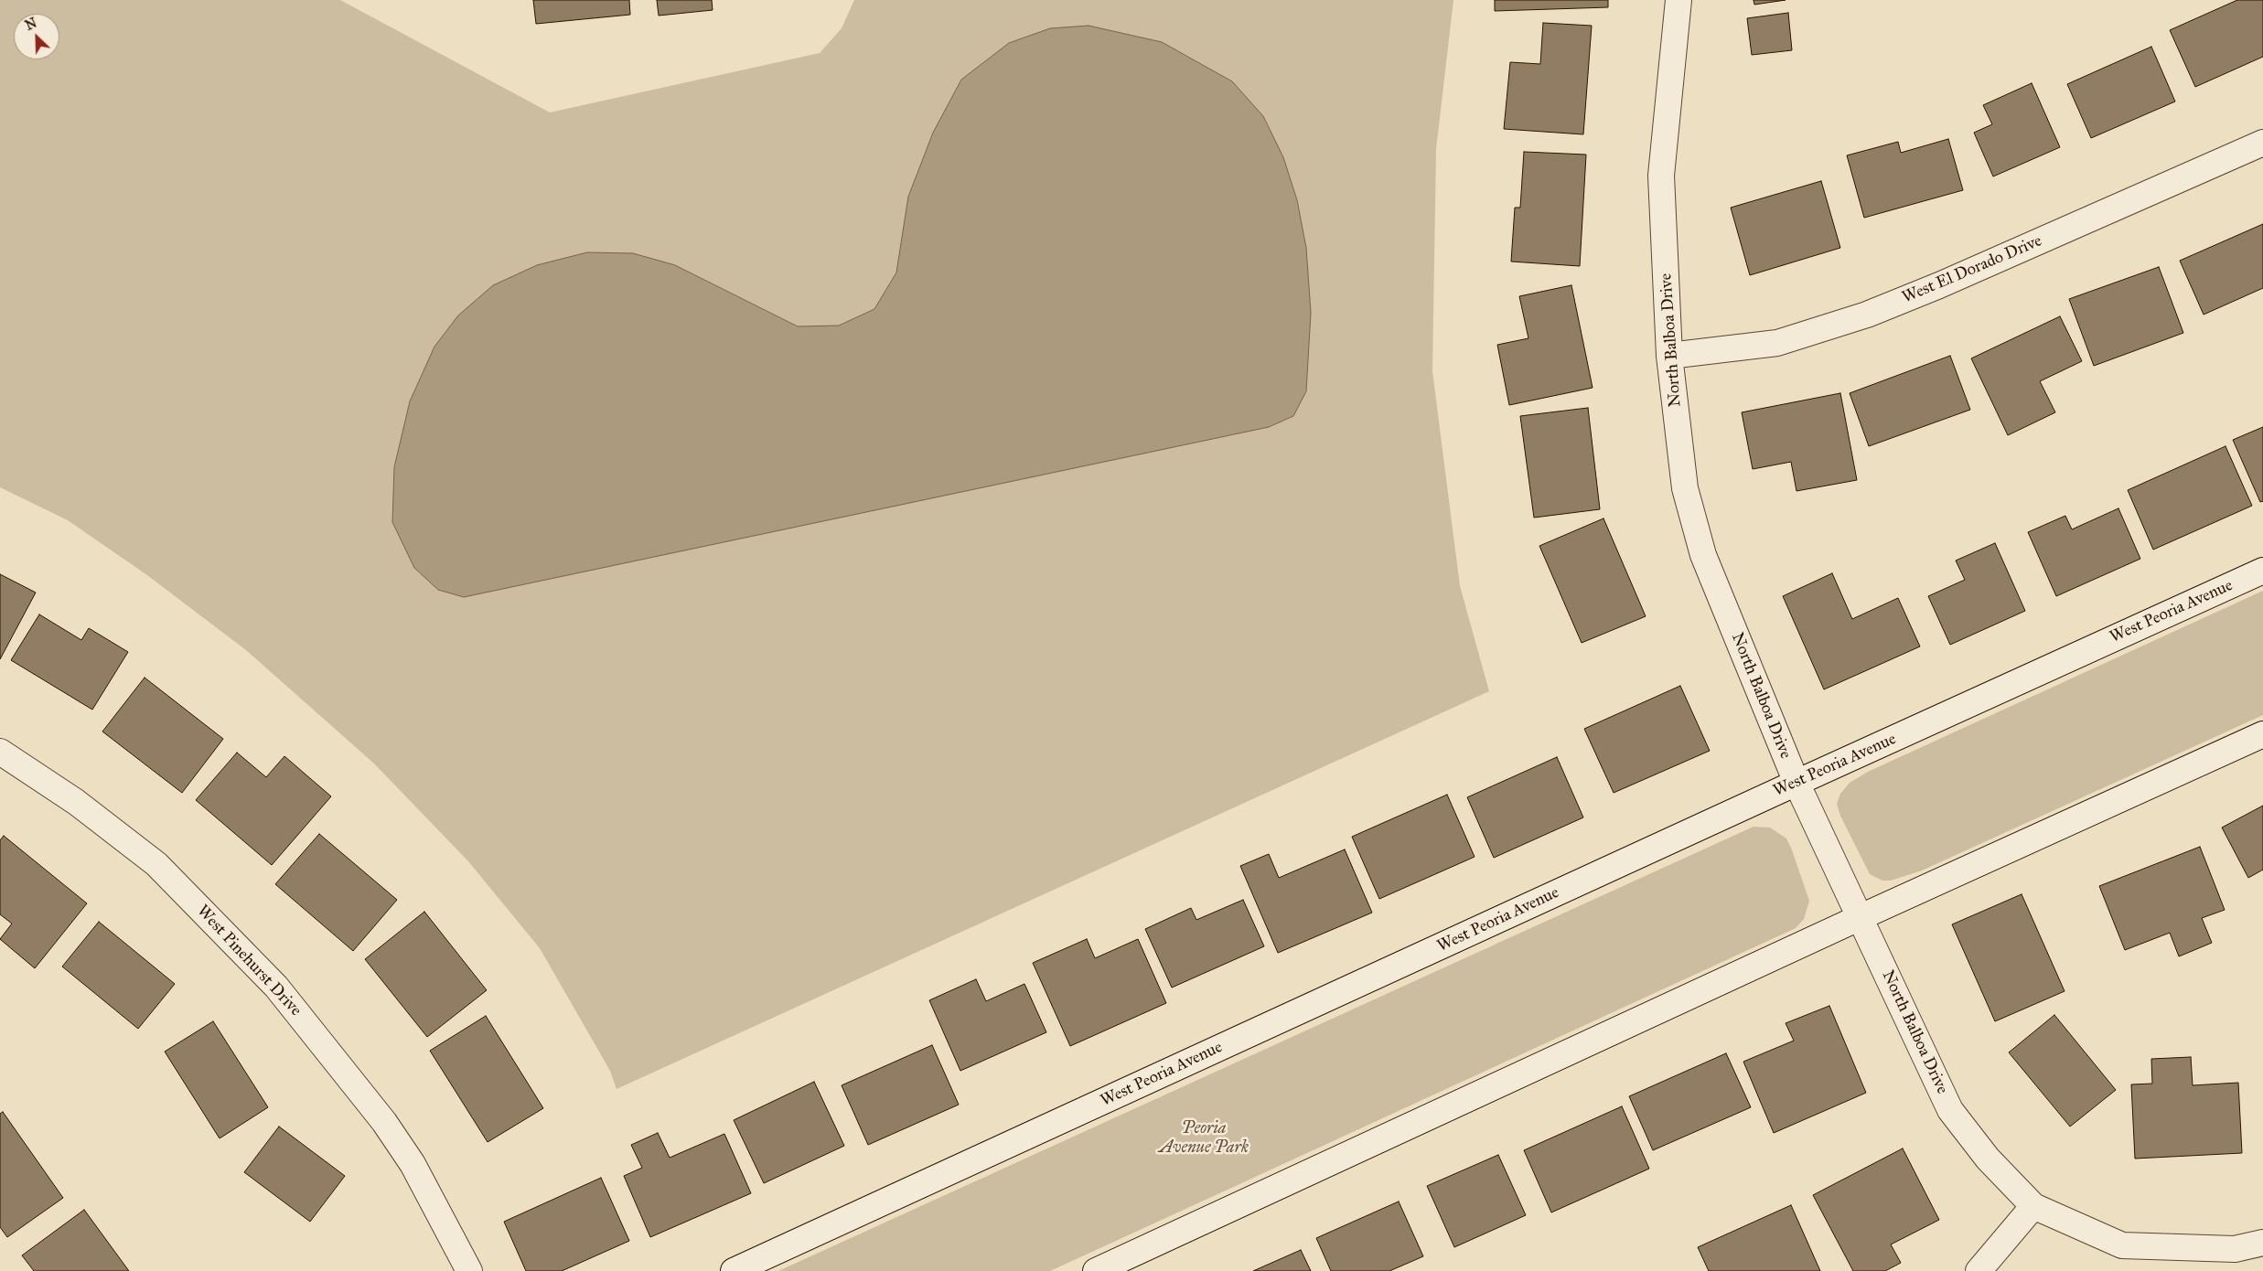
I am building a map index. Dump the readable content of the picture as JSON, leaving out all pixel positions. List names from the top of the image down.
{
  "streets": {
    "street": [
      "West El Dorado Drive",
      "North Balboa Drive",
      "West Peoria Avenue",
      "West Pinehurst Drive"
    ]
  },
  "crossings": [
    ["West El Dorado Drive", "North Balboa Drive"],
    ["North Balboa Drive", "West Peoria Avenue"]
  ],
  "parks": ["Peoria Avenue Park"],
  "north": "top left"
}
